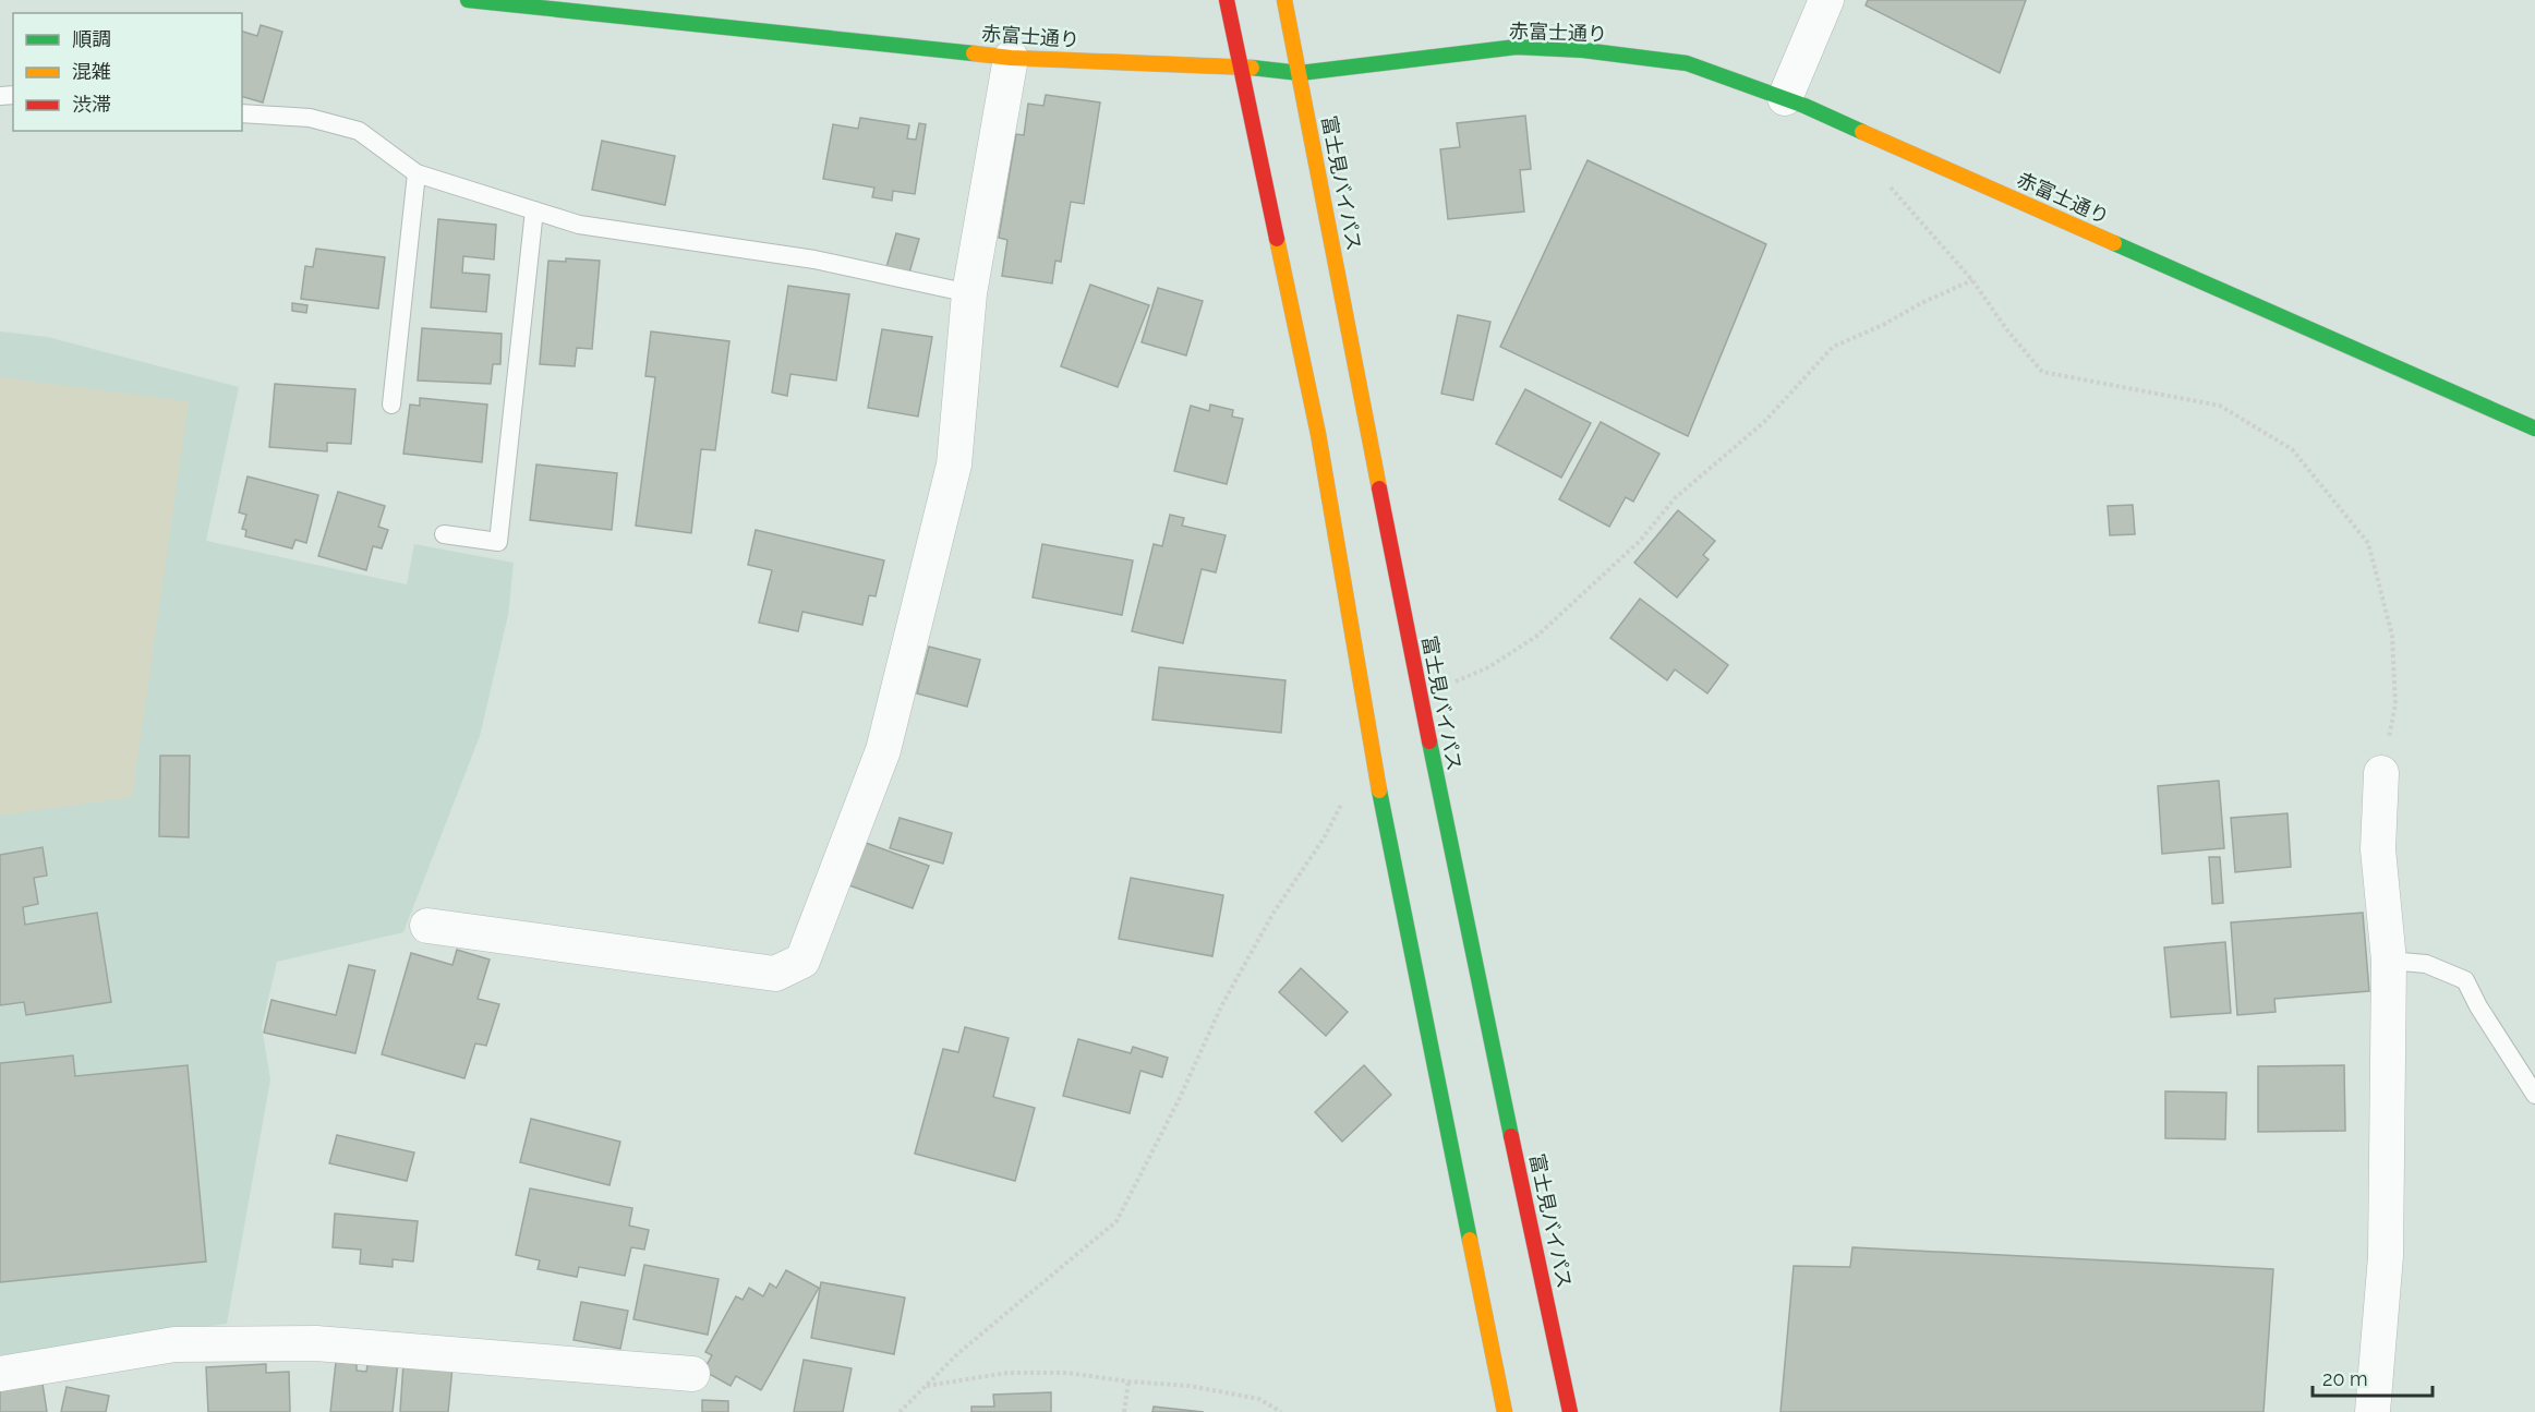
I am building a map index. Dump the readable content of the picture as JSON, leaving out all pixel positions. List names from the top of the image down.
{
  "streets": {
    "main road": ["赤富士通り", "富士見バイパス"]
  },
  "crossings": [
    ["赤富士通り", "富士見バイパス"]
  ],
  "legend": ["順調", "混雑", "渋滞"],
  "scale_bar": "20 m"
}
